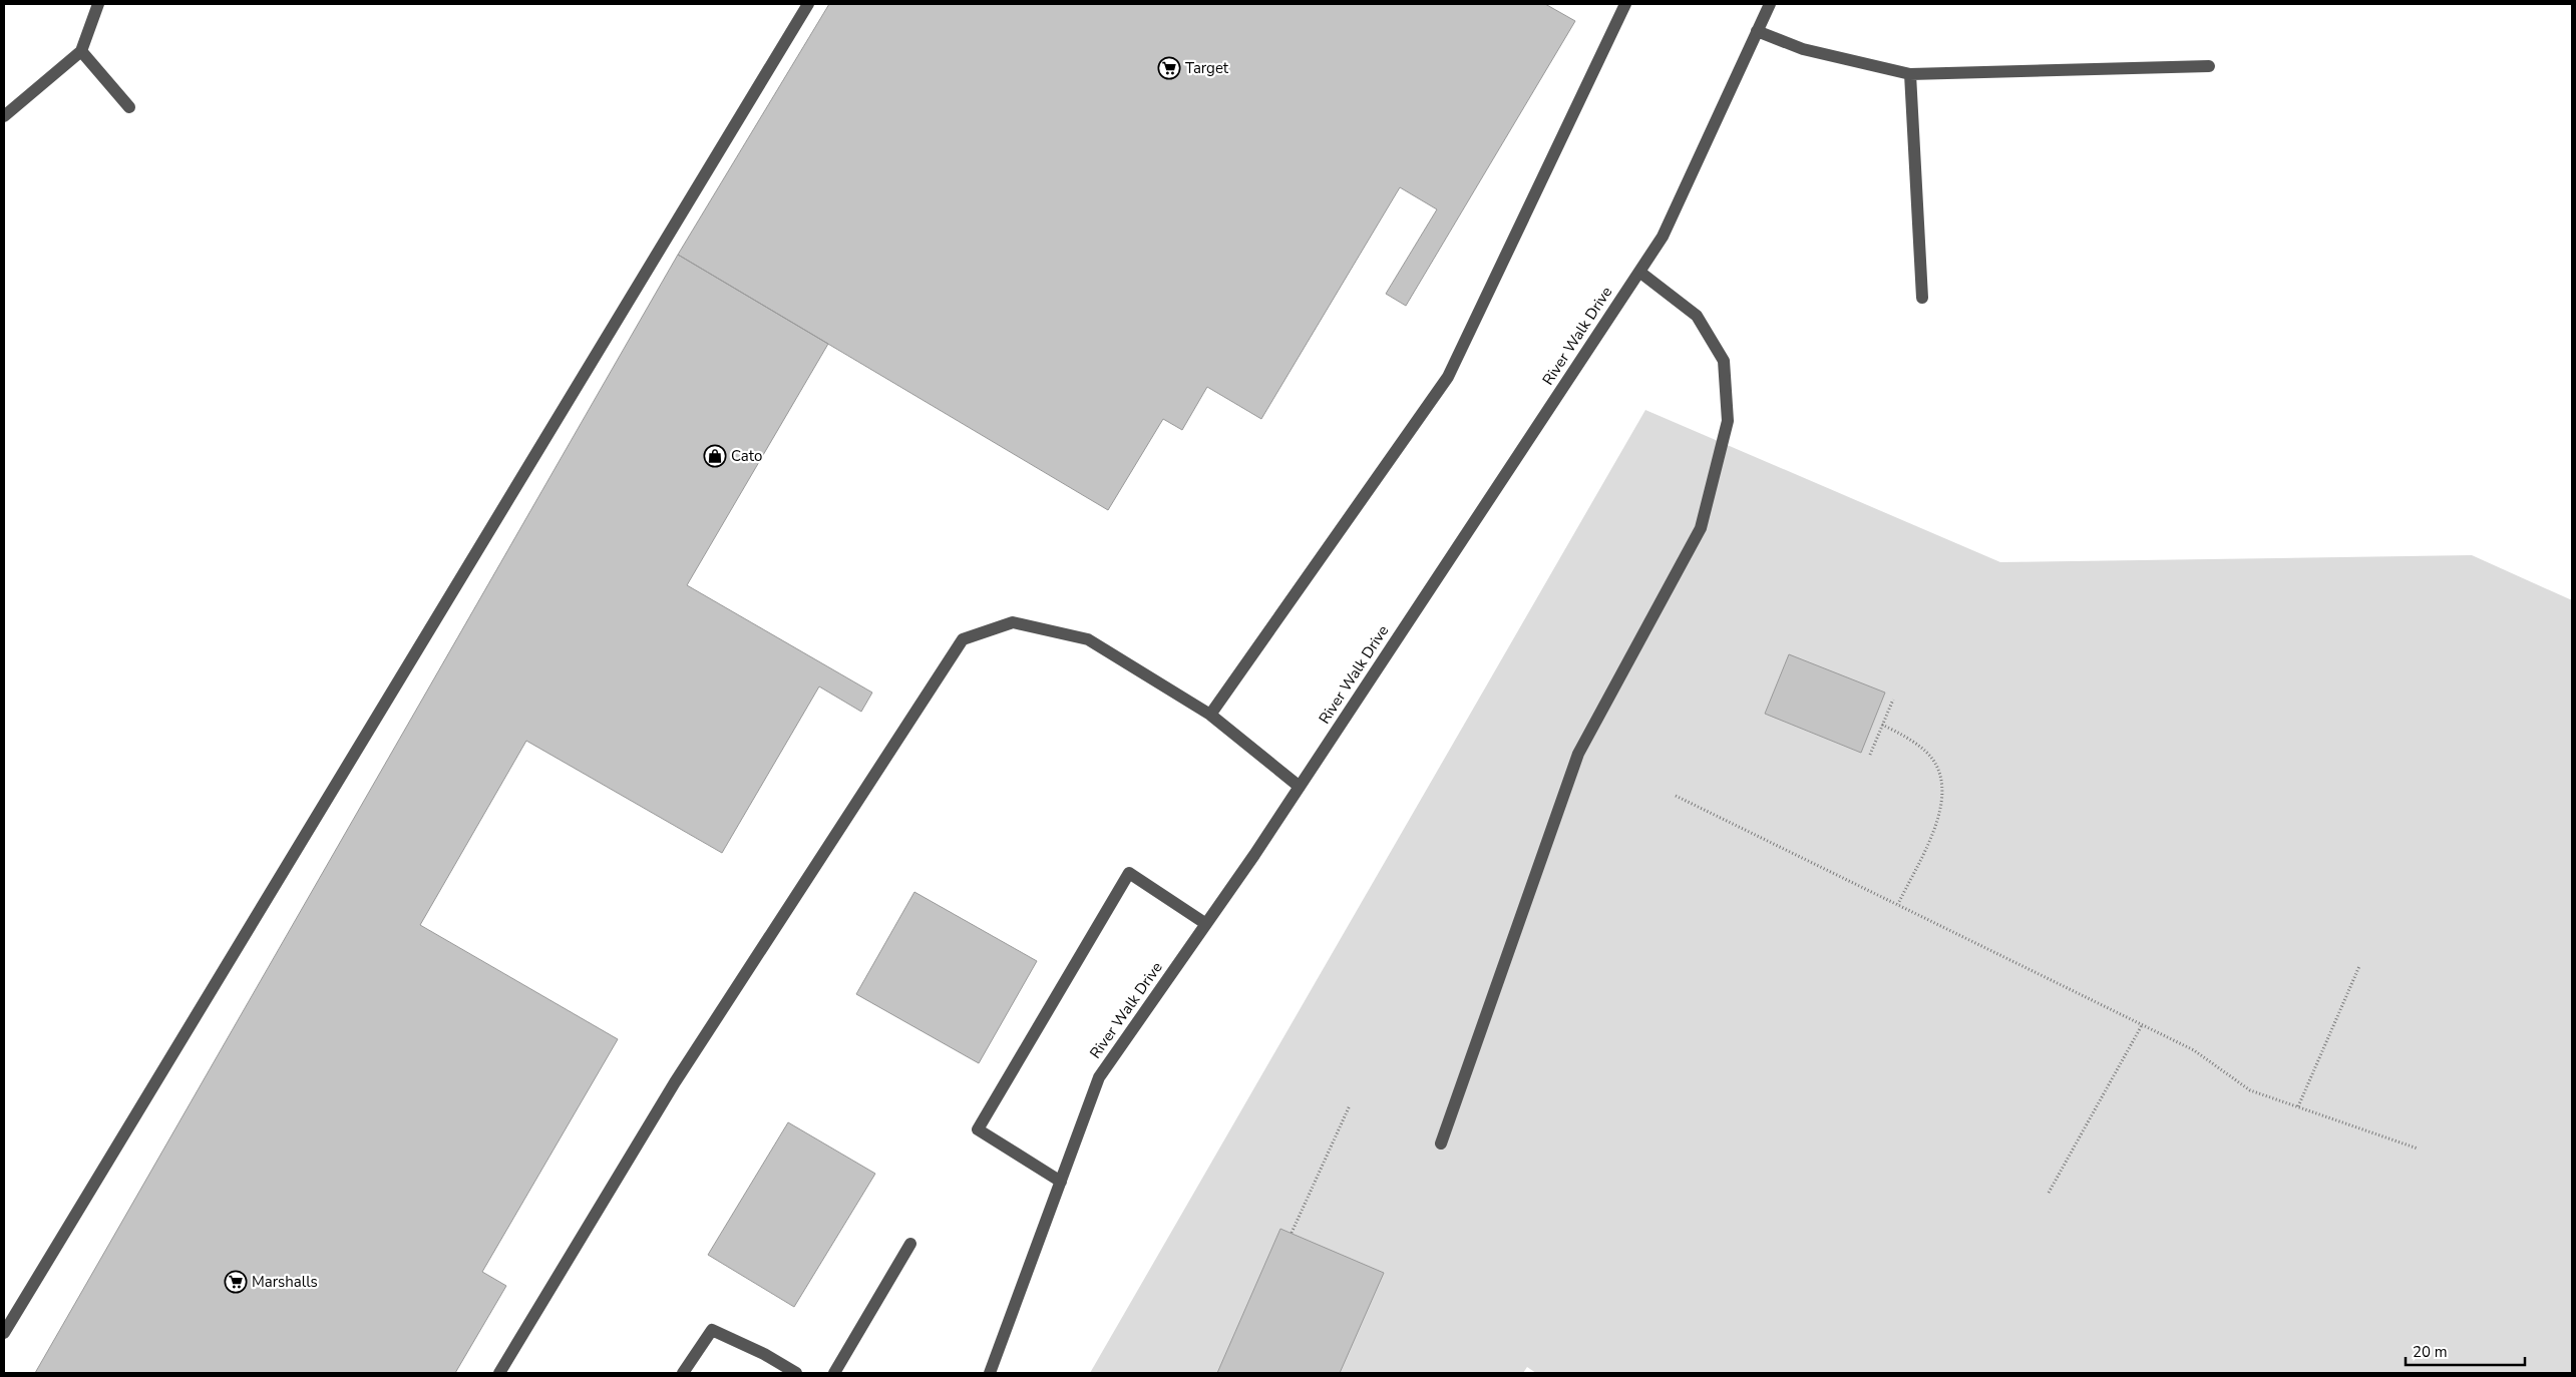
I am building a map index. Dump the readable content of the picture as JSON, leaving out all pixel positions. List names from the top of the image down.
{
  "streets": {
    "street": ["River Walk Drive"]
  },
  "places": {
    "supermarket": ["Target", "Marshalls"],
    "shop": ["Cato"]
  },
  "scale_bar": "20 m"
}
